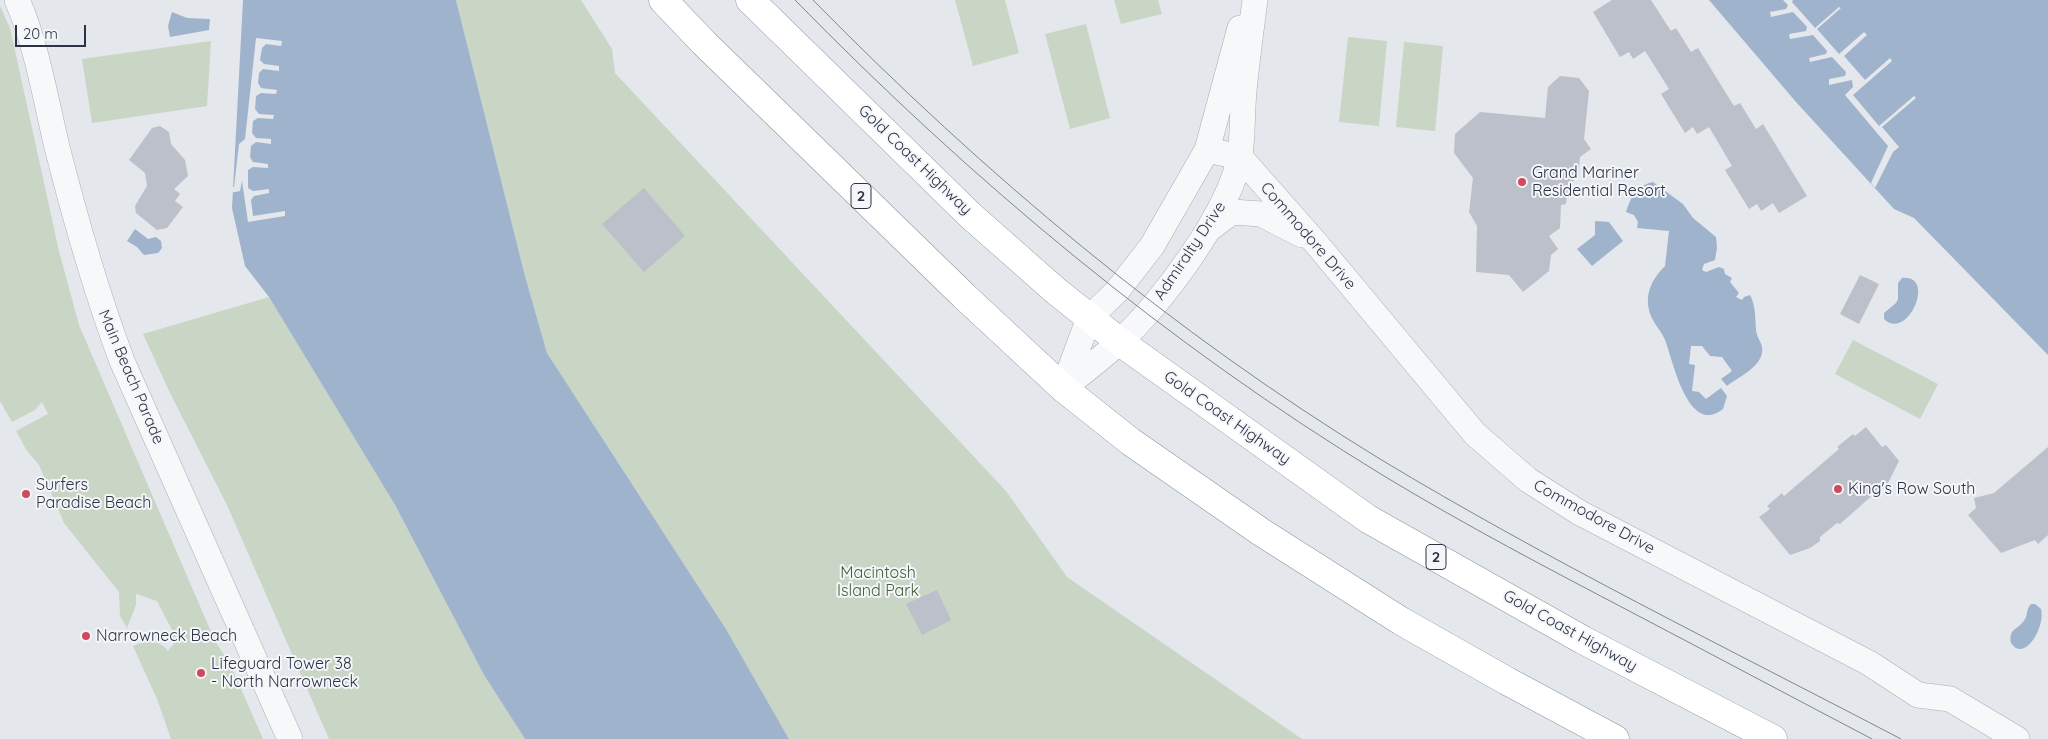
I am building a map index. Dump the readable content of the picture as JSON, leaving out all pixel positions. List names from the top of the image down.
{
  "streets": {
    "highway": ["Gold Coast Highway", "2"],
    "street": ["Commodore Drive", "Admiralty Drive", "Main Beach Parade"]
  },
  "crossings": [
    ["Gold Coast Highway", "Admiralty Drive"],
    ["2", "Admiralty Drive"],
    ["Commodore Drive", "Admiralty Drive"]
  ],
  "parks": ["Macintosh Island Park"],
  "places": [
    "Grand Mariner Residential Resort",
    "King's Row South",
    "Surfers Paradise Beach",
    "Narrowneck Beach",
    "Lifeguard Tower 38 - North Narrowneck"
  ],
  "scale_bar": "20 m"
}
